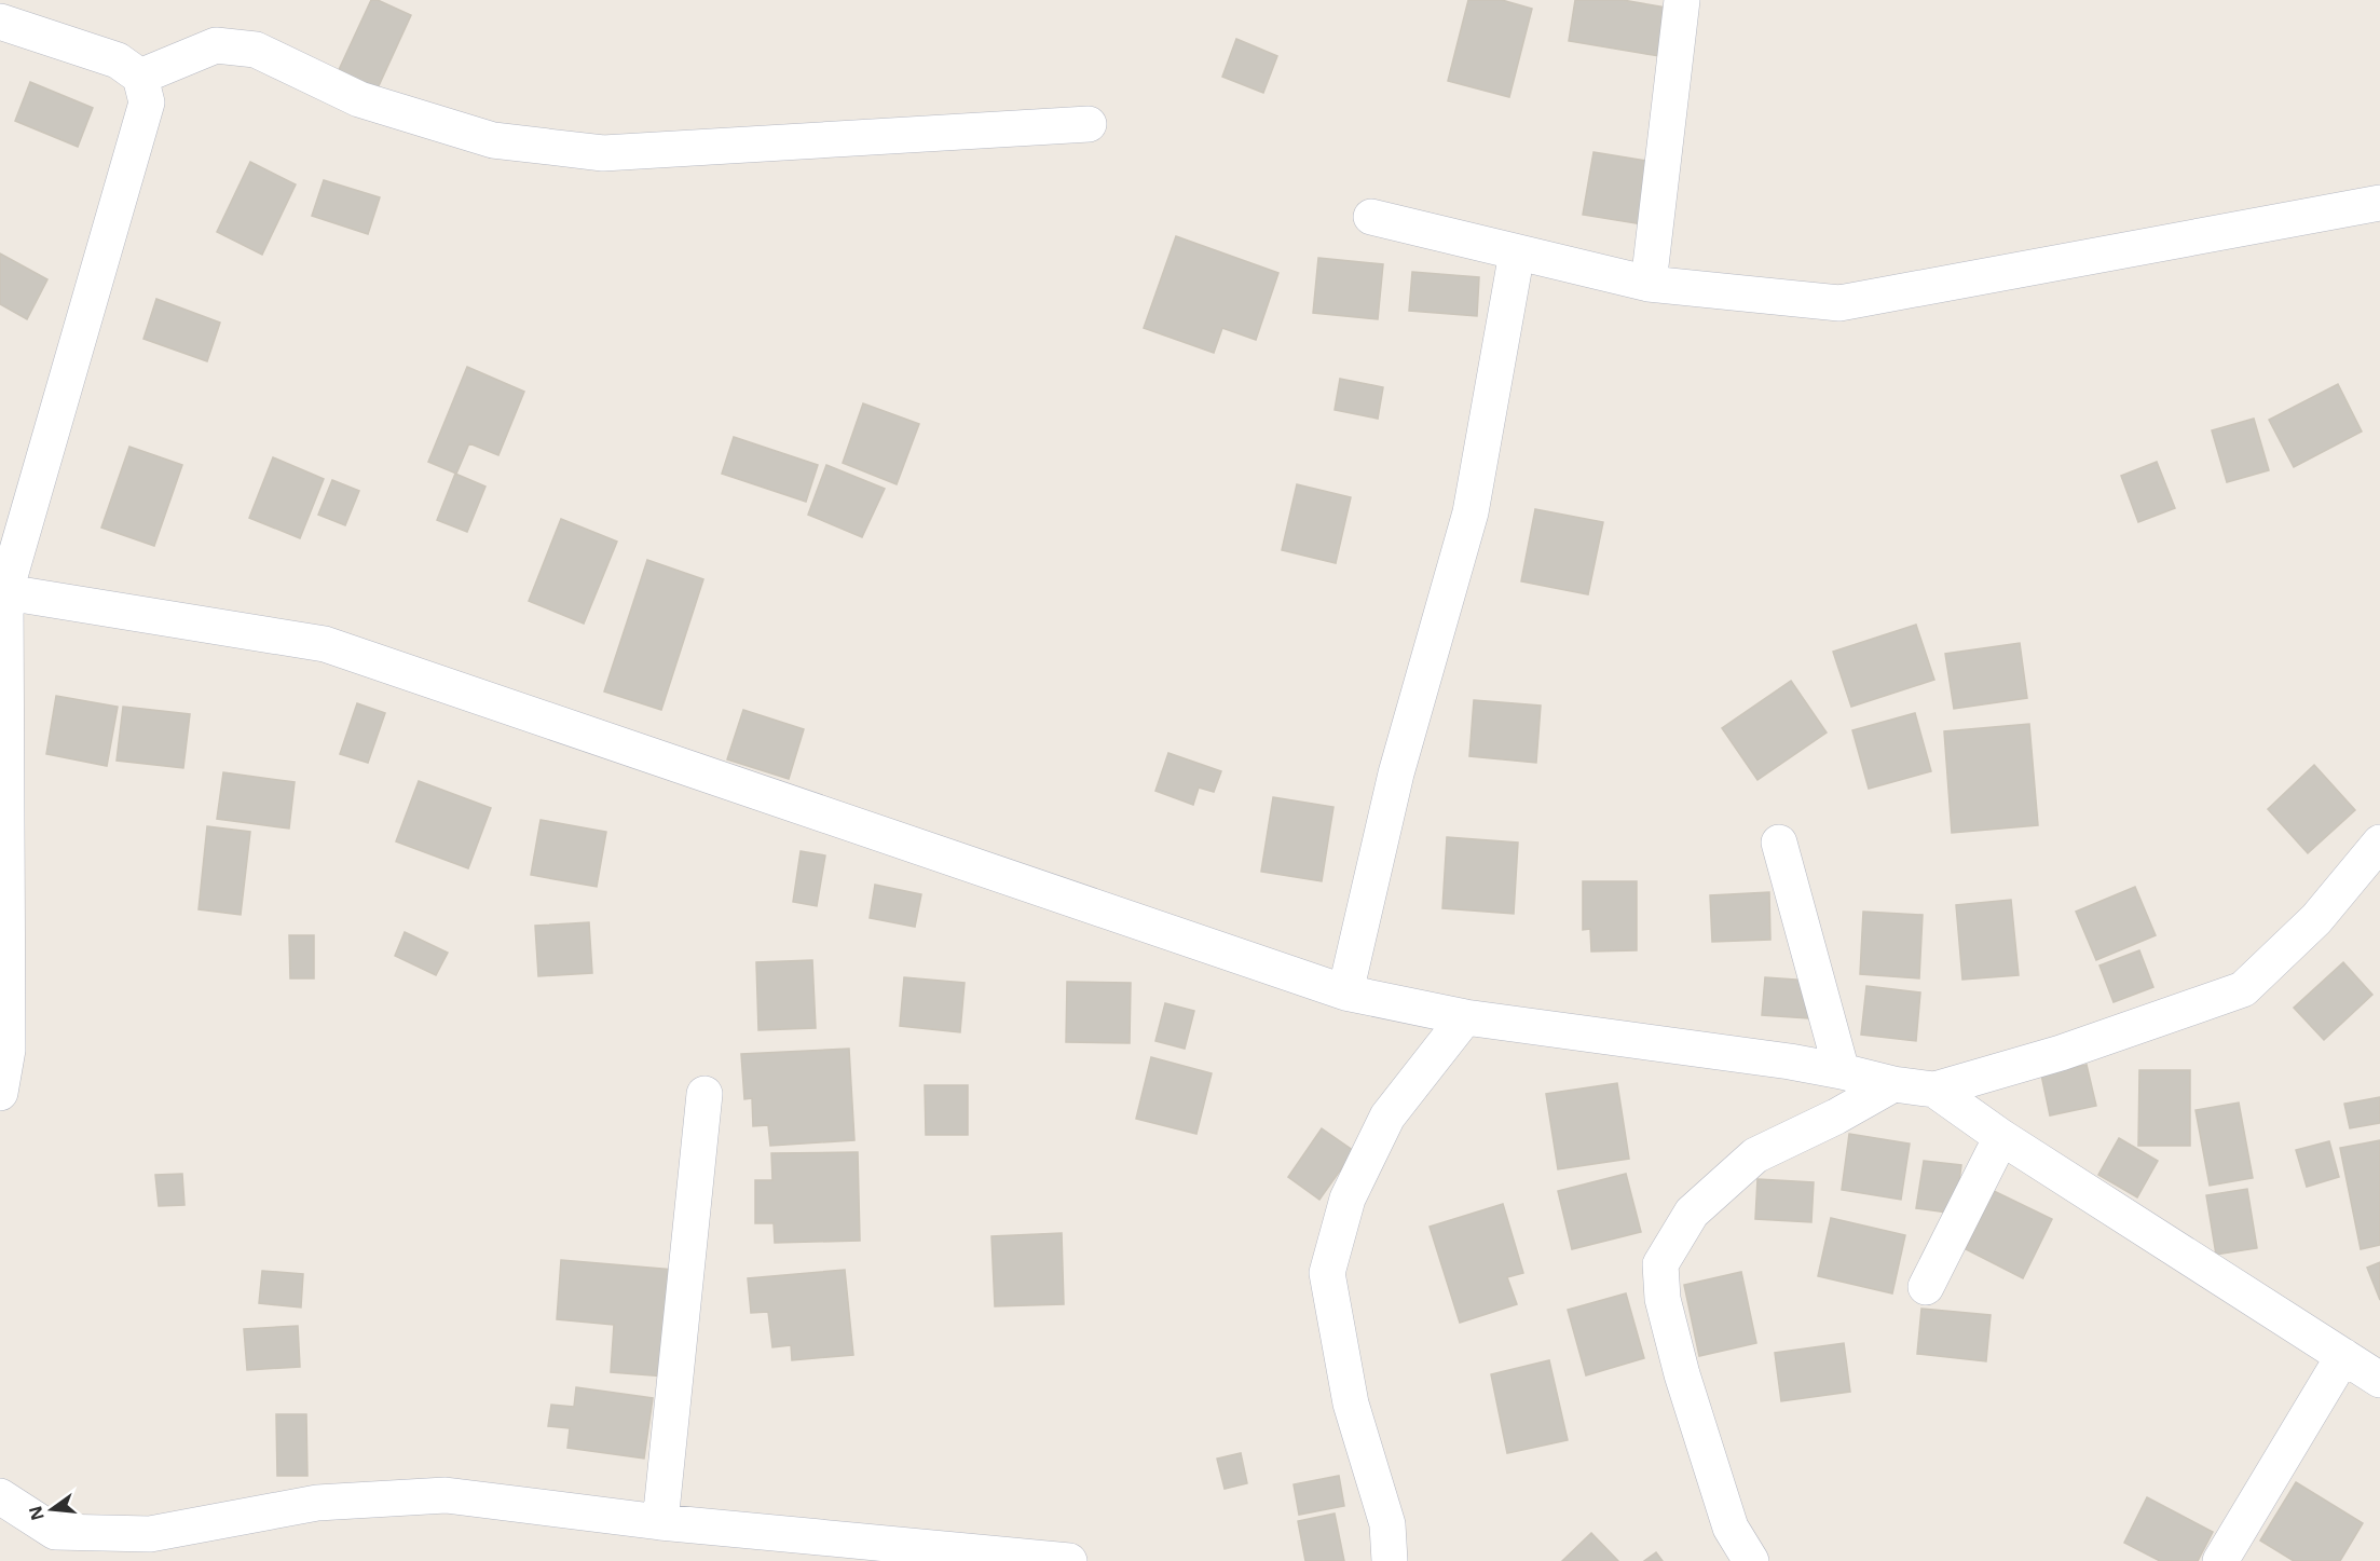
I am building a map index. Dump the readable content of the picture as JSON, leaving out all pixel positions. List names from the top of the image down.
{
  "north": "left"
}
